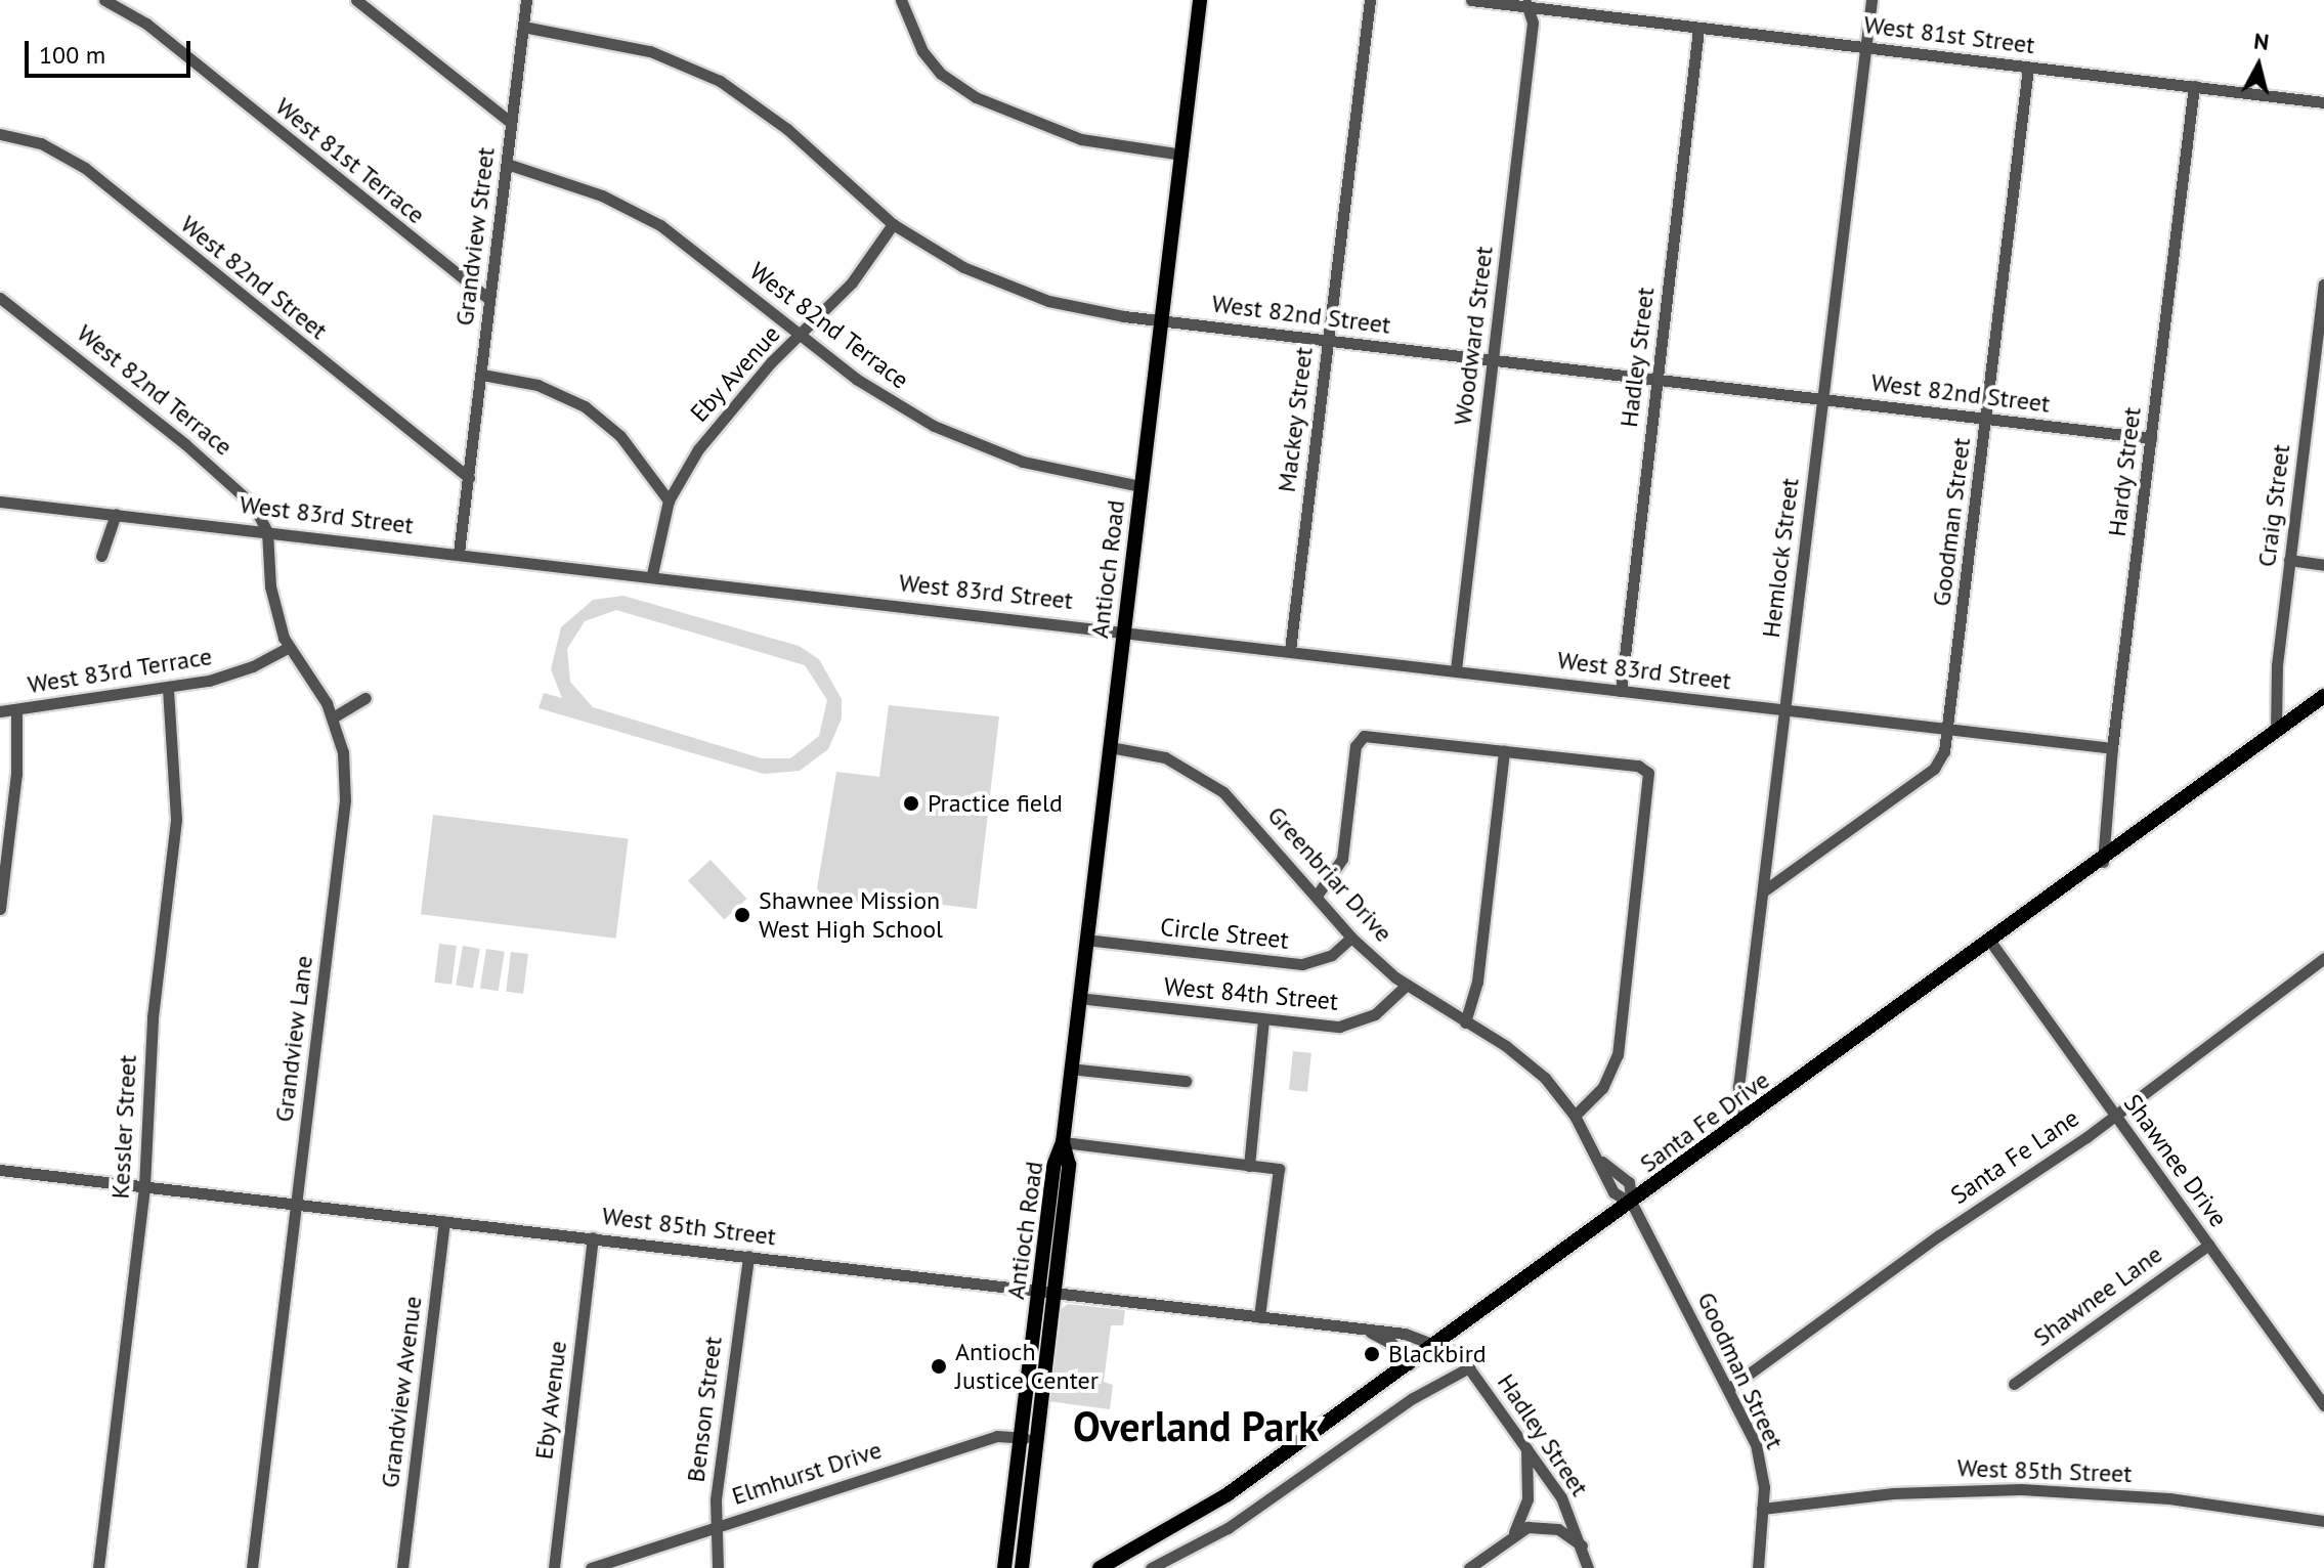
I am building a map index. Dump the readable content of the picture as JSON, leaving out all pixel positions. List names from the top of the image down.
{
  "streets": {
    "main road": ["Antioch Road", "Santa Fe Drive"],
    "street": [
      "West 81st Street",
      "West 81st Terrace",
      "Grandview Street",
      "West 82nd Street",
      "West 82nd Terrace",
      "Woodward Street",
      "Hadley Street",
      "Eby Avenue",
      "Mackey Street",
      "Hardy Street",
      "Craig Street",
      "West 83rd Street",
      "Goodman Street",
      "Hemlock Street",
      "West 83rd Terrace",
      "Greenbriar Drive",
      "Circle Street",
      "West 84th Street",
      "Grandview Lane",
      "Kessler Street",
      "Santa Fe Lane",
      "Shawnee Drive",
      "West 85th Street",
      "Shawnee Lane",
      "Grandview Avenue",
      "Benson Street",
      "Elmhurst Drive"
    ]
  },
  "crossings": [
    ["West 81st Street", "Woodward Street"],
    ["West 81st Street", "Hadley Street"],
    ["West 81st Street", "Hardy Street"],
    ["West 81st Street", "Goodman Street"],
    ["West 81st Street", "Hemlock Street"],
    ["West 81st Terrace", "Grandview Street"],
    ["Grandview Street", "West 82nd Street"],
    ["Grandview Street", "West 82nd Terrace"],
    ["West 82nd Street", "Woodward Street"],
    ["West 82nd Street", "Hadley Street"],
    ["West 82nd Street", "Eby Avenue"],
    ["West 82nd Street", "Mackey Street"],
    ["West 82nd Street", "Hardy Street"],
    ["West 82nd Street", "Goodman Street"],
    ["West 82nd Street", "Hemlock Street"],
    ["West 82nd Street", "Antioch Road"],
    ["West 82nd Terrace", "Eby Avenue"],
    ["West 82nd Terrace", "West 83rd Street"],
    ["West 82nd Terrace", "Antioch Road"],
    ["West 82nd Terrace", "Grandview Lane"],
    ["Woodward Street", "West 83rd Street"],
    ["Hadley Street", "West 83rd Street"],
    ["Hadley Street", "Santa Fe Drive"],
    ["Hadley Street", "West 85th Street"],
    ["Eby Avenue", "West 83rd Street"],
    ["Eby Avenue", "West 85th Street"],
    ["Mackey Street", "West 83rd Street"],
    ["Hardy Street", "West 83rd Street"],
    ["Hardy Street", "Santa Fe Drive"],
    ["Craig Street", "Santa Fe Drive"],
    ["West 83rd Street", "Goodman Street"],
    ["West 83rd Street", "Hemlock Street"],
    ["West 83rd Street", "Antioch Road"],
    ["West 83rd Street", "Grandview Lane"],
    ["Goodman Street", "Hemlock Street"],
    ["Goodman Street", "Greenbriar Drive"],
    ["Goodman Street", "Santa Fe Drive"],
    ["Goodman Street", "Santa Fe Lane"],
    ["Goodman Street", "West 85th Street"],
    ["Hemlock Street", "Santa Fe Drive"],
    ["Antioch Road", "Greenbriar Drive"],
    ["Antioch Road", "Circle Street"],
    ["Antioch Road", "West 84th Street"],
    ["Antioch Road", "West 85th Street"],
    ["Antioch Road", "Elmhurst Drive"],
    ["West 83rd Terrace", "Grandview Lane"],
    ["West 83rd Terrace", "Kessler Street"],
    ["Greenbriar Drive", "Circle Street"],
    ["Greenbriar Drive", "West 84th Street"],
    ["Greenbriar Drive", "Santa Fe Drive"],
    ["Grandview Lane", "West 85th Street"],
    ["Santa Fe Drive", "Shawnee Drive"],
    ["Santa Fe Drive", "West 85th Street"],
    ["Kessler Street", "West 85th Street"],
    ["Santa Fe Lane", "Shawnee Drive"],
    ["Shawnee Drive", "Shawnee Lane"],
    ["West 85th Street", "Grandview Avenue"],
    ["West 85th Street", "Benson Street"],
    ["Benson Street", "Elmhurst Drive"]
  ],
  "districts": ["Overland Park"],
  "places": [
    "Practice field",
    "Shawnee Mission West High School",
    "Blackbird",
    "Antioch Justice Center"
  ],
  "scale_bar": "100 m",
  "north": "top"
}
